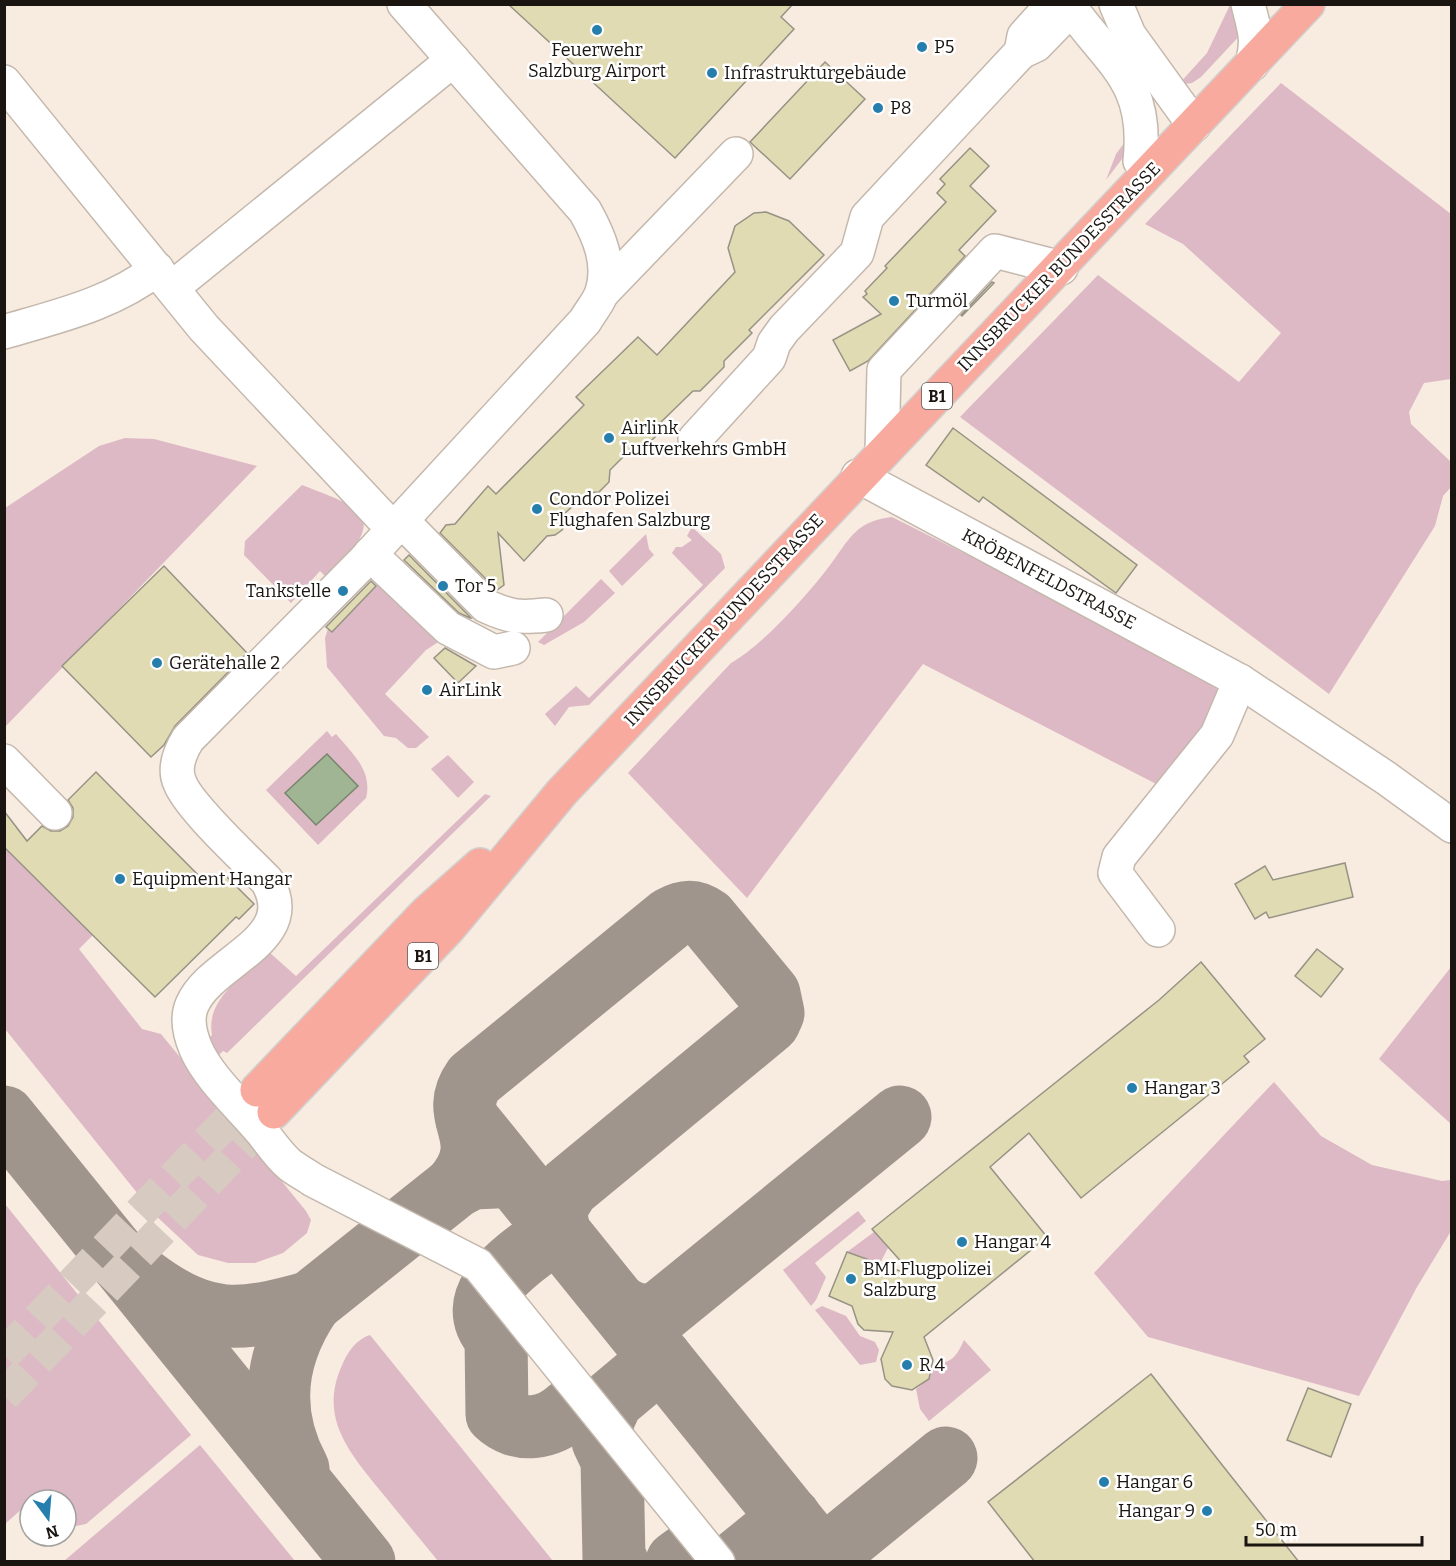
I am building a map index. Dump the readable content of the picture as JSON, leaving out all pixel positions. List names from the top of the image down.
{
  "streets": {
    "main road": ["INNSBRUCKER BUNDESSTRASSE", "B1"],
    "street": ["KRÖBENFELDSTRASSE"]
  },
  "crossings": [
    ["INNSBRUCKER BUNDESSTRASSE", "KRÖBENFELDSTRASSE"]
  ],
  "places": [
    "Feuerwehr Salzburg Airport",
    "P5",
    "Infrastrukturgebäude",
    "P8",
    "Turmöl",
    "Airlink Luftverkehrs GmbH",
    "Condor Polizei Flughafen Salzburg",
    "Tor 5",
    "Tankstelle",
    "Gerätehalle 2",
    "AirLink",
    "Equipment Hangar",
    "Hangar 3",
    "Hangar 4",
    "BMI Flugpolizei Salzburg",
    "R 4",
    "Hangar 6",
    "Hangar 9"
  ],
  "scale_bar": "50 m",
  "north": "bottom"
}
